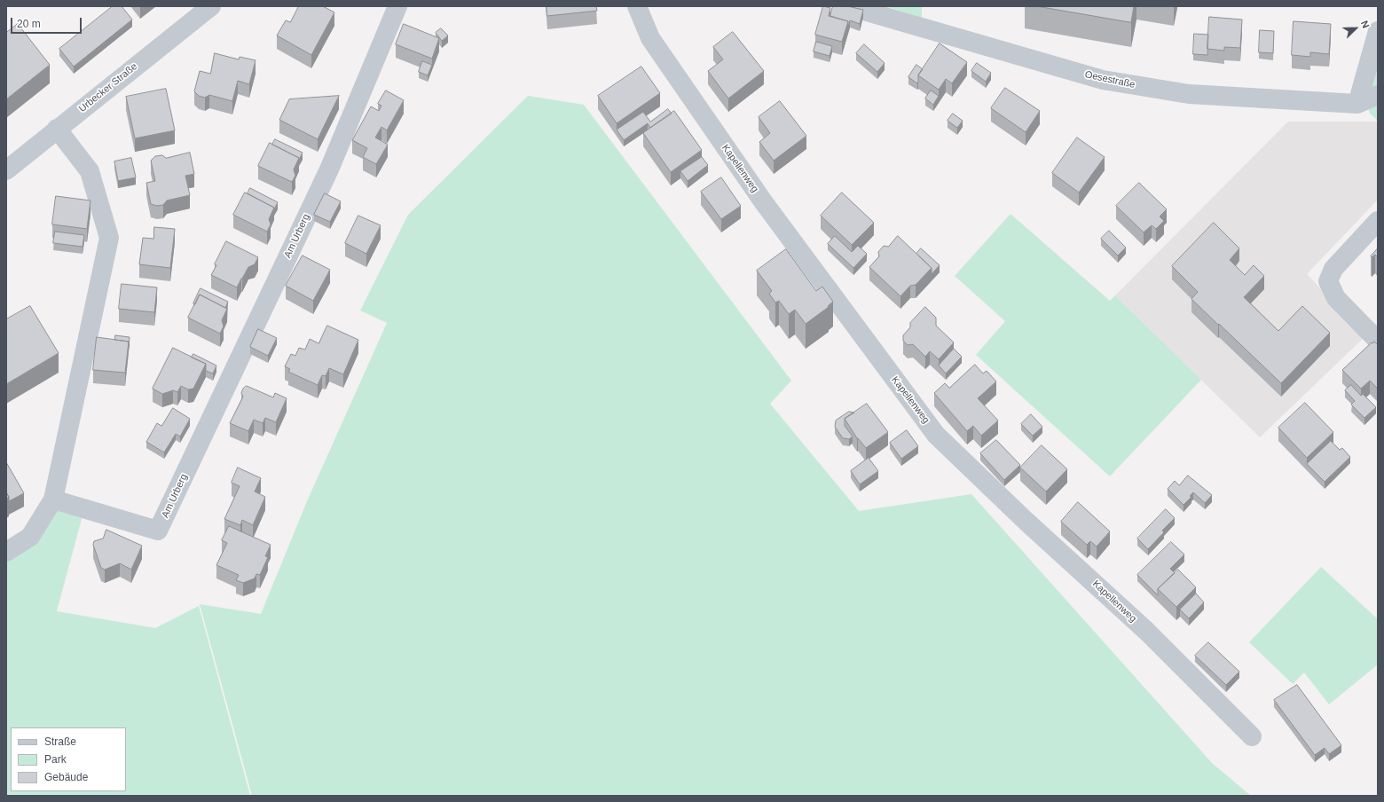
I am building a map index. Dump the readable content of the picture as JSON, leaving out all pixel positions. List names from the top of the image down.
{
  "streets": {
    "street": [
      "Oesestraße",
      "Urbecker Straße",
      "Kapellenweg",
      "Am Urberg"
    ]
  },
  "legend": ["Straße", "Park", "Gebäude"],
  "scale_bar": "20 m",
  "north": "top right"
}
